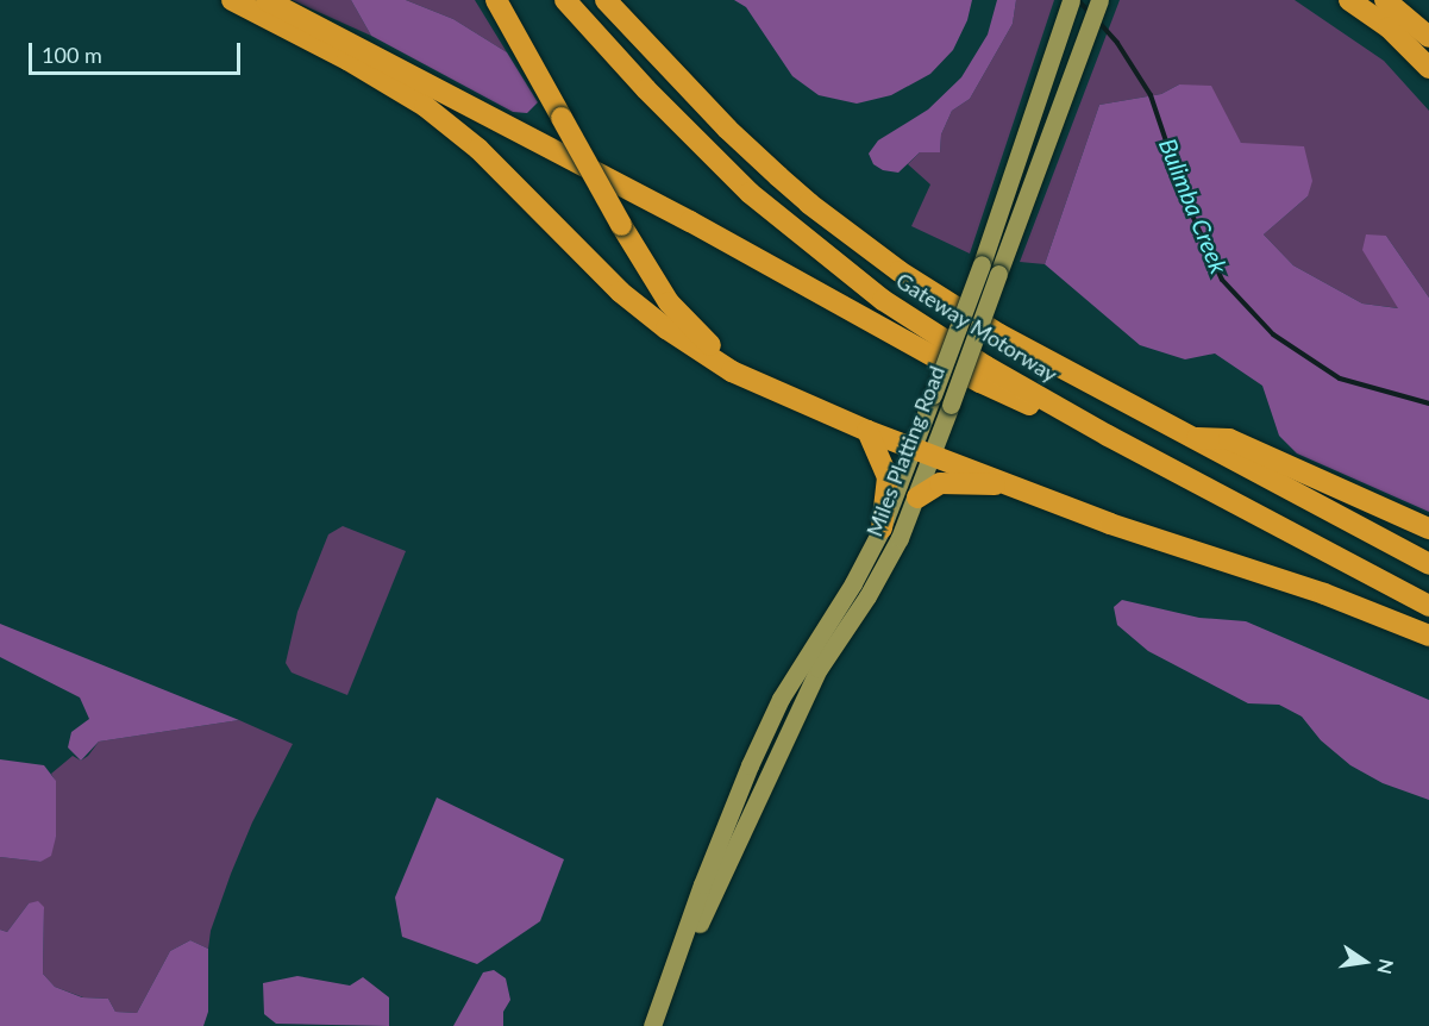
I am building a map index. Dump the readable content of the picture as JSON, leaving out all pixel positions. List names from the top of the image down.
{
  "streets": {
    "highway": ["Gateway Motorway"],
    "main road": ["Miles Platting Road"]
  },
  "water": ["Bulimba Creek"],
  "scale_bar": "100 m",
  "north": "right"
}
